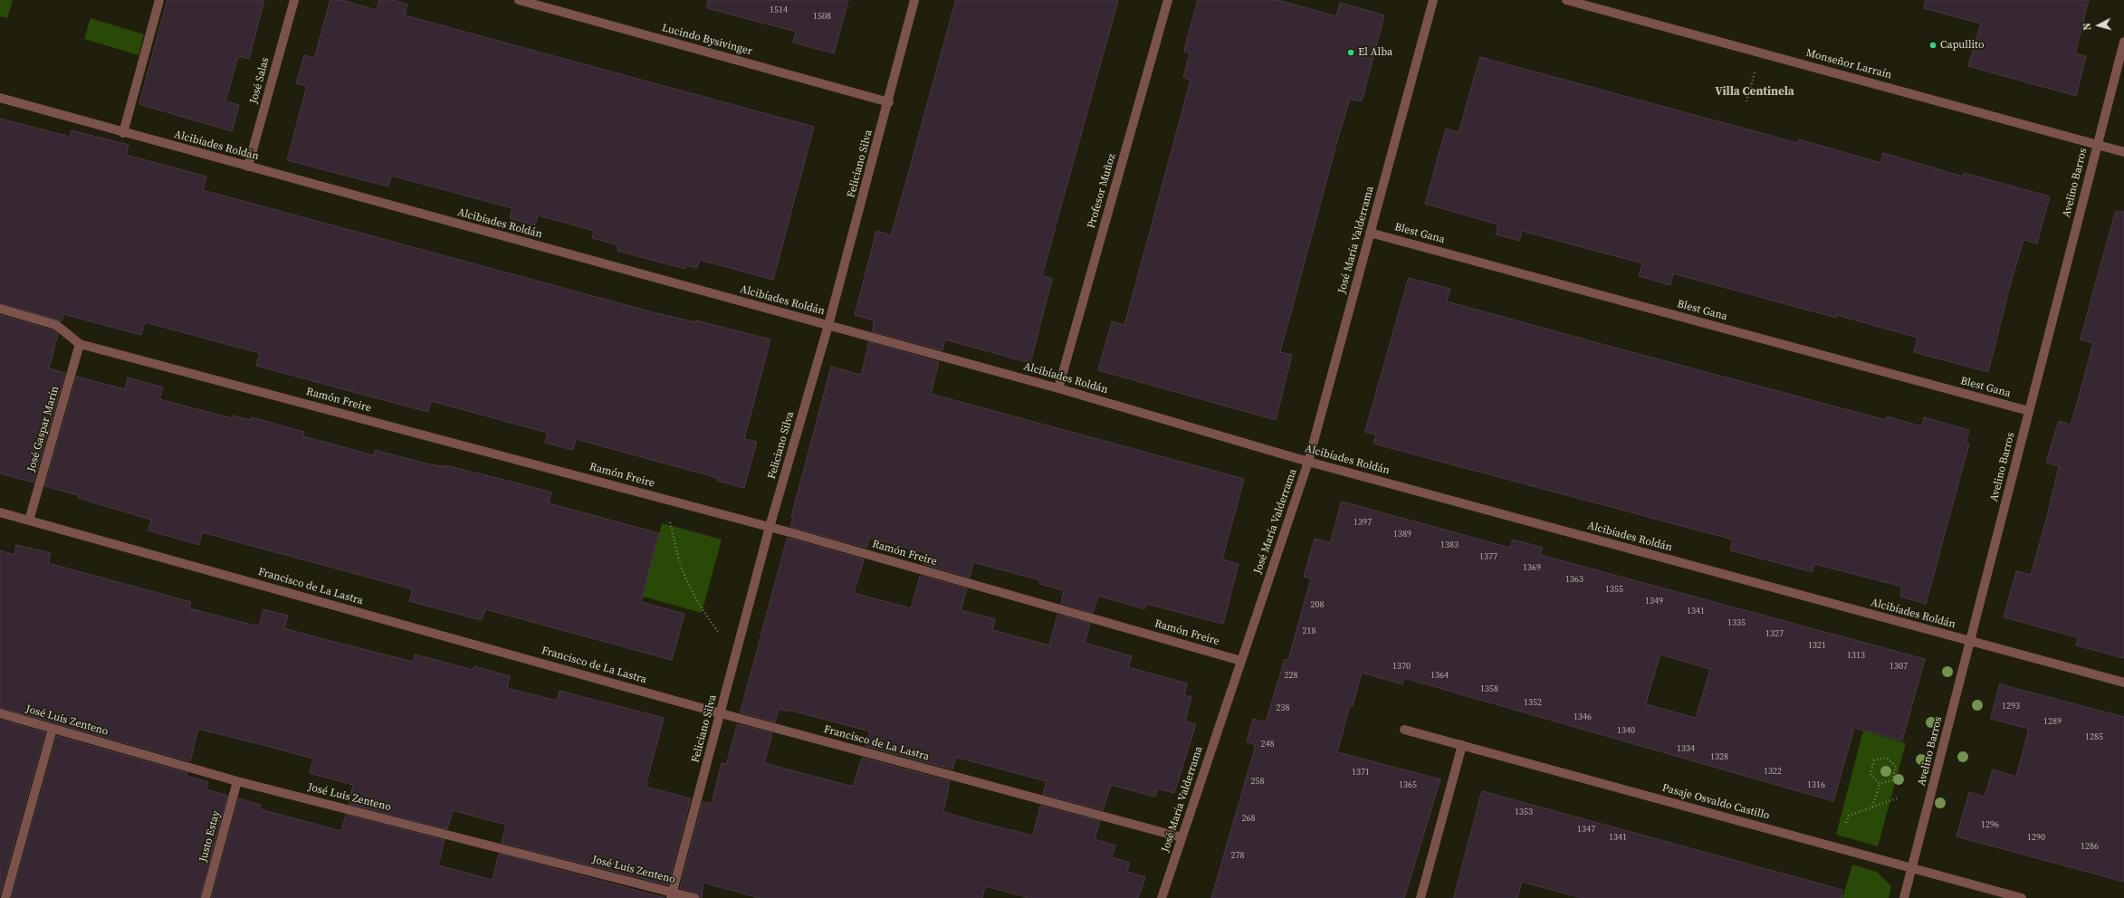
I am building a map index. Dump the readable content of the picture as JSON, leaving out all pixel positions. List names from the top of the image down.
{
  "streets": {
    "street": [
      "Lucindo Bysivinger",
      "Monseñor Larraín",
      "José Salas",
      "Alcibíades Roldán",
      "Feliciano Silva",
      "Avelino Barros",
      "Profesor Muñoz",
      "Blest Gana",
      "José María Valderrama",
      "Ramón Freire",
      "José Gaspar Marín",
      "Francisco de La Lastra",
      "José Luis Zenteno",
      "Pasaje Osvaldo Castillo",
      "Justo Estay"
    ]
  },
  "crossings": [
    ["Lucindo Bysivinger", "Feliciano Silva"],
    ["Monseñor Larraín", "Avelino Barros"],
    ["José Salas", "Alcibíades Roldán"],
    ["Alcibíades Roldán", "Feliciano Silva"],
    ["Alcibíades Roldán", "Avelino Barros"],
    ["Alcibíades Roldán", "Profesor Muñoz"],
    ["Alcibíades Roldán", "José María Valderrama"],
    ["Feliciano Silva", "Ramón Freire"],
    ["Feliciano Silva", "Francisco de La Lastra"],
    ["Feliciano Silva", "José Luis Zenteno"],
    ["Avelino Barros", "Blest Gana"],
    ["Avelino Barros", "Pasaje Osvaldo Castillo"],
    ["Blest Gana", "José María Valderrama"],
    ["José María Valderrama", "Ramón Freire"],
    ["José María Valderrama", "Francisco de La Lastra"],
    ["Ramón Freire", "José Gaspar Marín"],
    ["José Gaspar Marín", "Francisco de La Lastra"],
    ["José Luis Zenteno", "Justo Estay"]
  ],
  "districts": ["Villa Centinela"],
  "places": ["Capullito", "El Alba"],
  "house_numbers": [
    "1514",
    "1508",
    "1397",
    "1389",
    "1383",
    "1377",
    "1369",
    "1363",
    "1355",
    "1349",
    "208",
    "1341",
    "1335",
    "218",
    "1327",
    "1321",
    "1313",
    "1370",
    "1307",
    "228",
    "1364",
    "1358",
    "1352",
    "1293",
    "238",
    "1346",
    "1289",
    "1340",
    "1285",
    "248",
    "1334",
    "1328",
    "1322",
    "1371",
    "258",
    "1365",
    "1316",
    "1353",
    "268",
    "1296",
    "1347",
    "1341",
    "1290",
    "1286",
    "278"
  ],
  "north": "left"
}
